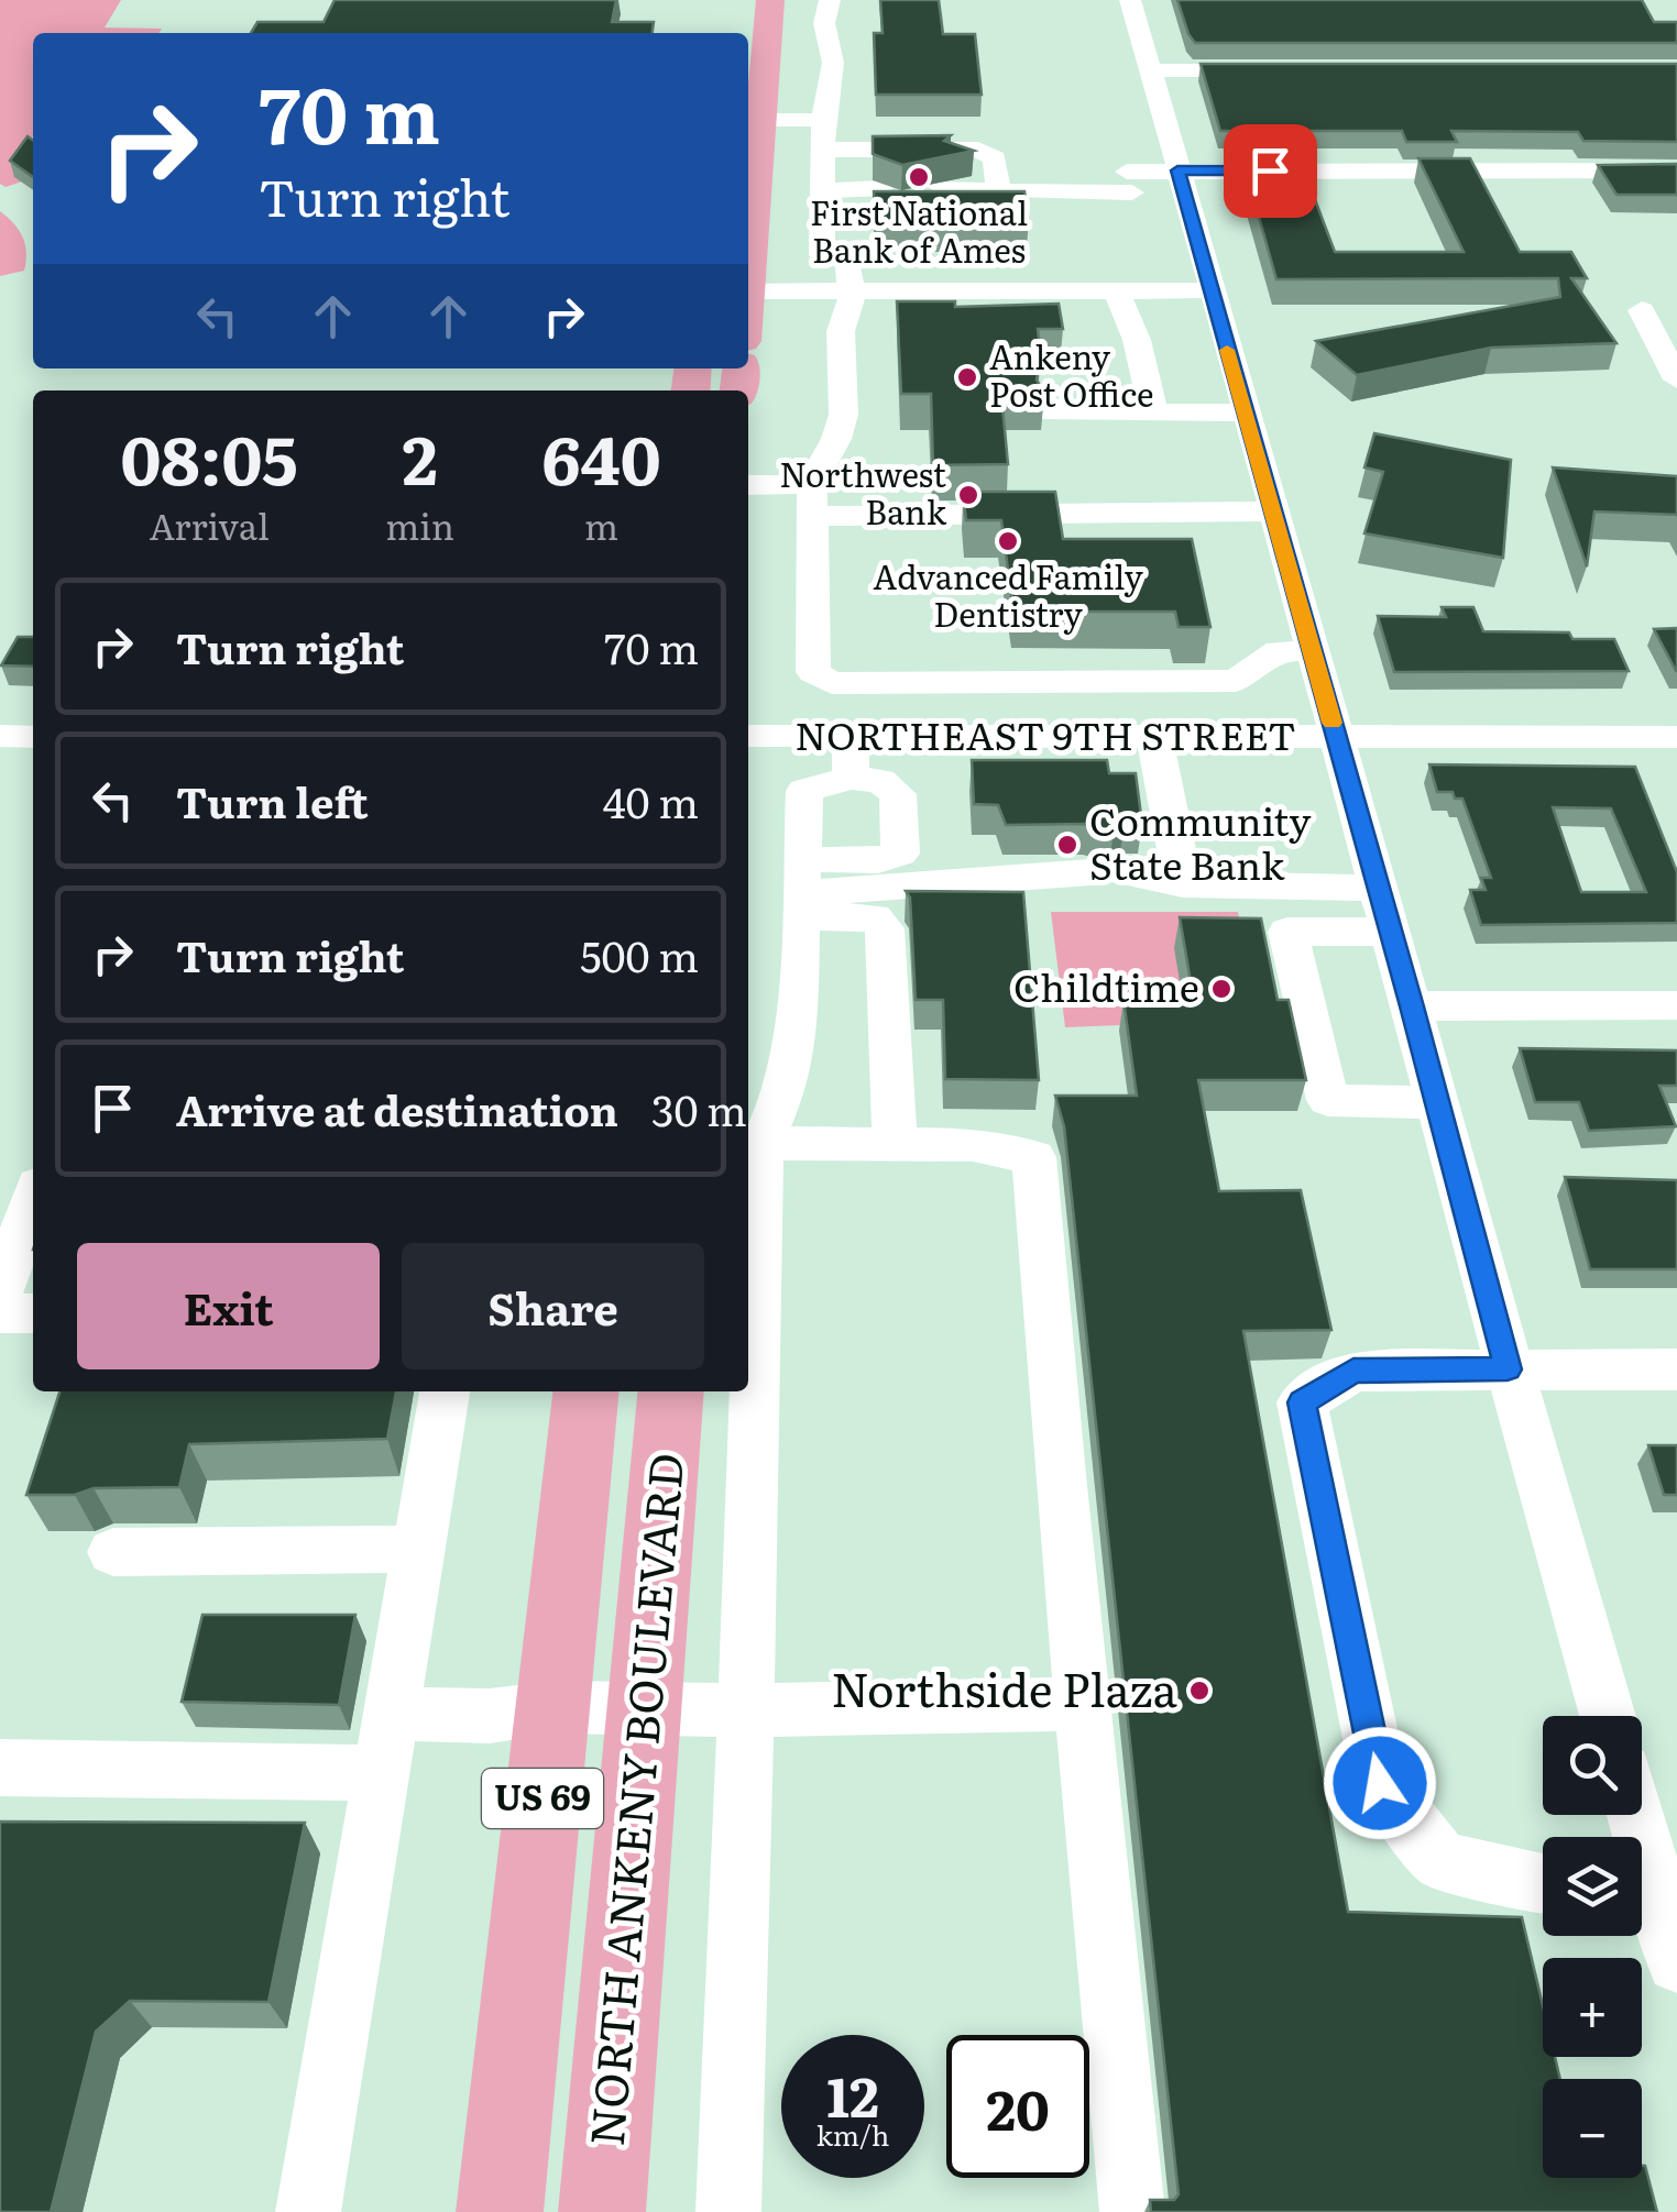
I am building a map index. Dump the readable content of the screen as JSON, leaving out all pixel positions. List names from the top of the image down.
{
  "streets": {
    "main road": ["US 69", "NORTH ANKENY BOULEVARD"],
    "street": ["NORTHEAST 9TH STREET"]
  },
  "places": [
    "First National Bank of Ames",
    "Ankeny Post Office",
    "Northwest Bank",
    "Advanced Family Dentistry",
    "Community State Bank",
    "Childtime",
    "Northside Plaza"
  ],
  "page": {
    "turn": ["70 m", "Turn right"],
    "eta": [
      "08:05",
      "Arrival",
      "2",
      "min",
      "640",
      "m"
    ],
    "list": [
      {
        "name": "Turn right",
        "value": "70 m"
      },
      {
        "name": "Turn left",
        "value": "40 m"
      },
      {
        "name": "Turn right",
        "value": "500 m"
      },
      {
        "name": "Arrive at destination",
        "value": "30 m"
      }
    ],
    "buttons": ["Exit", "Share"],
    "map_buttons": ["+", "−"],
    "speed": "12 km/h",
    "limit": "20"
  }
}
